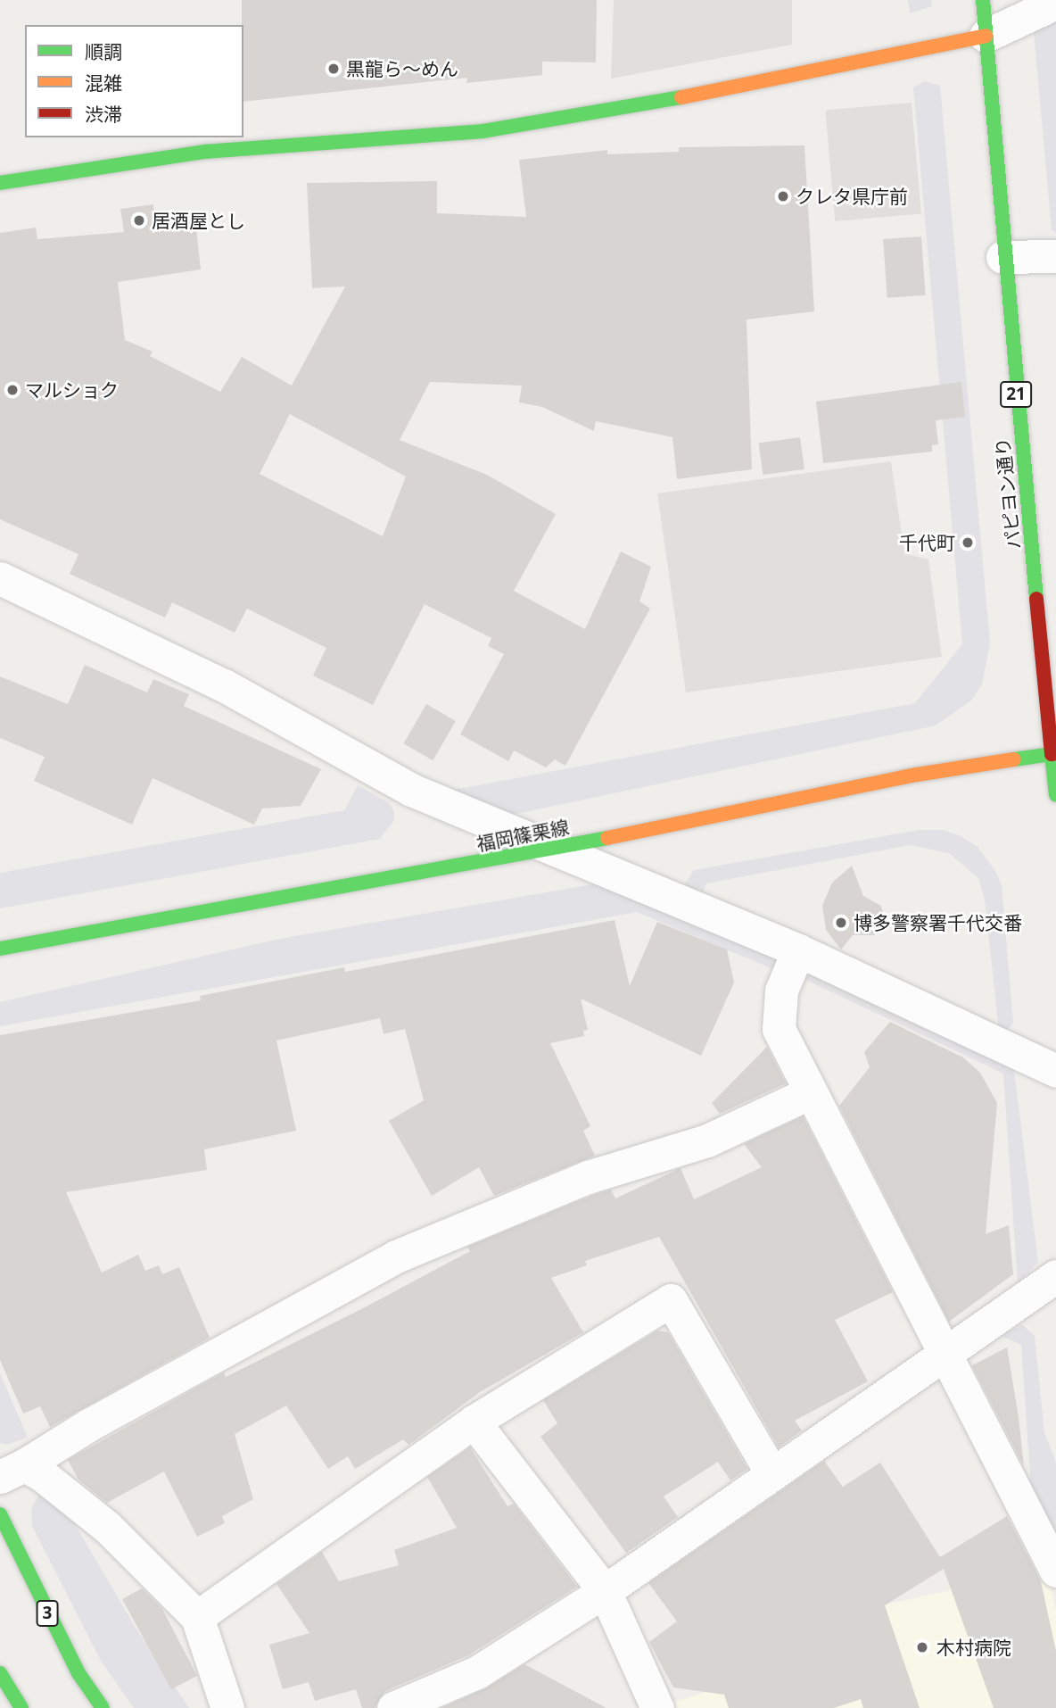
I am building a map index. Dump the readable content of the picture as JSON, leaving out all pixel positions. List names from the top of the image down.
{
  "streets": {
    "main road": [
      "21",
      "パピヨン通り",
      "福岡篠栗線",
      "3"
    ]
  },
  "crossings": [
    ["パピヨン通り", "福岡篠栗線"]
  ],
  "places": [
    "黒龍ら〜めん",
    "クレタ県庁前",
    "居酒屋とし",
    "マルショク",
    "千代町",
    "博多警察署千代交番",
    "木村病院"
  ],
  "legend": ["順調", "混雑", "渋滞"]
}
